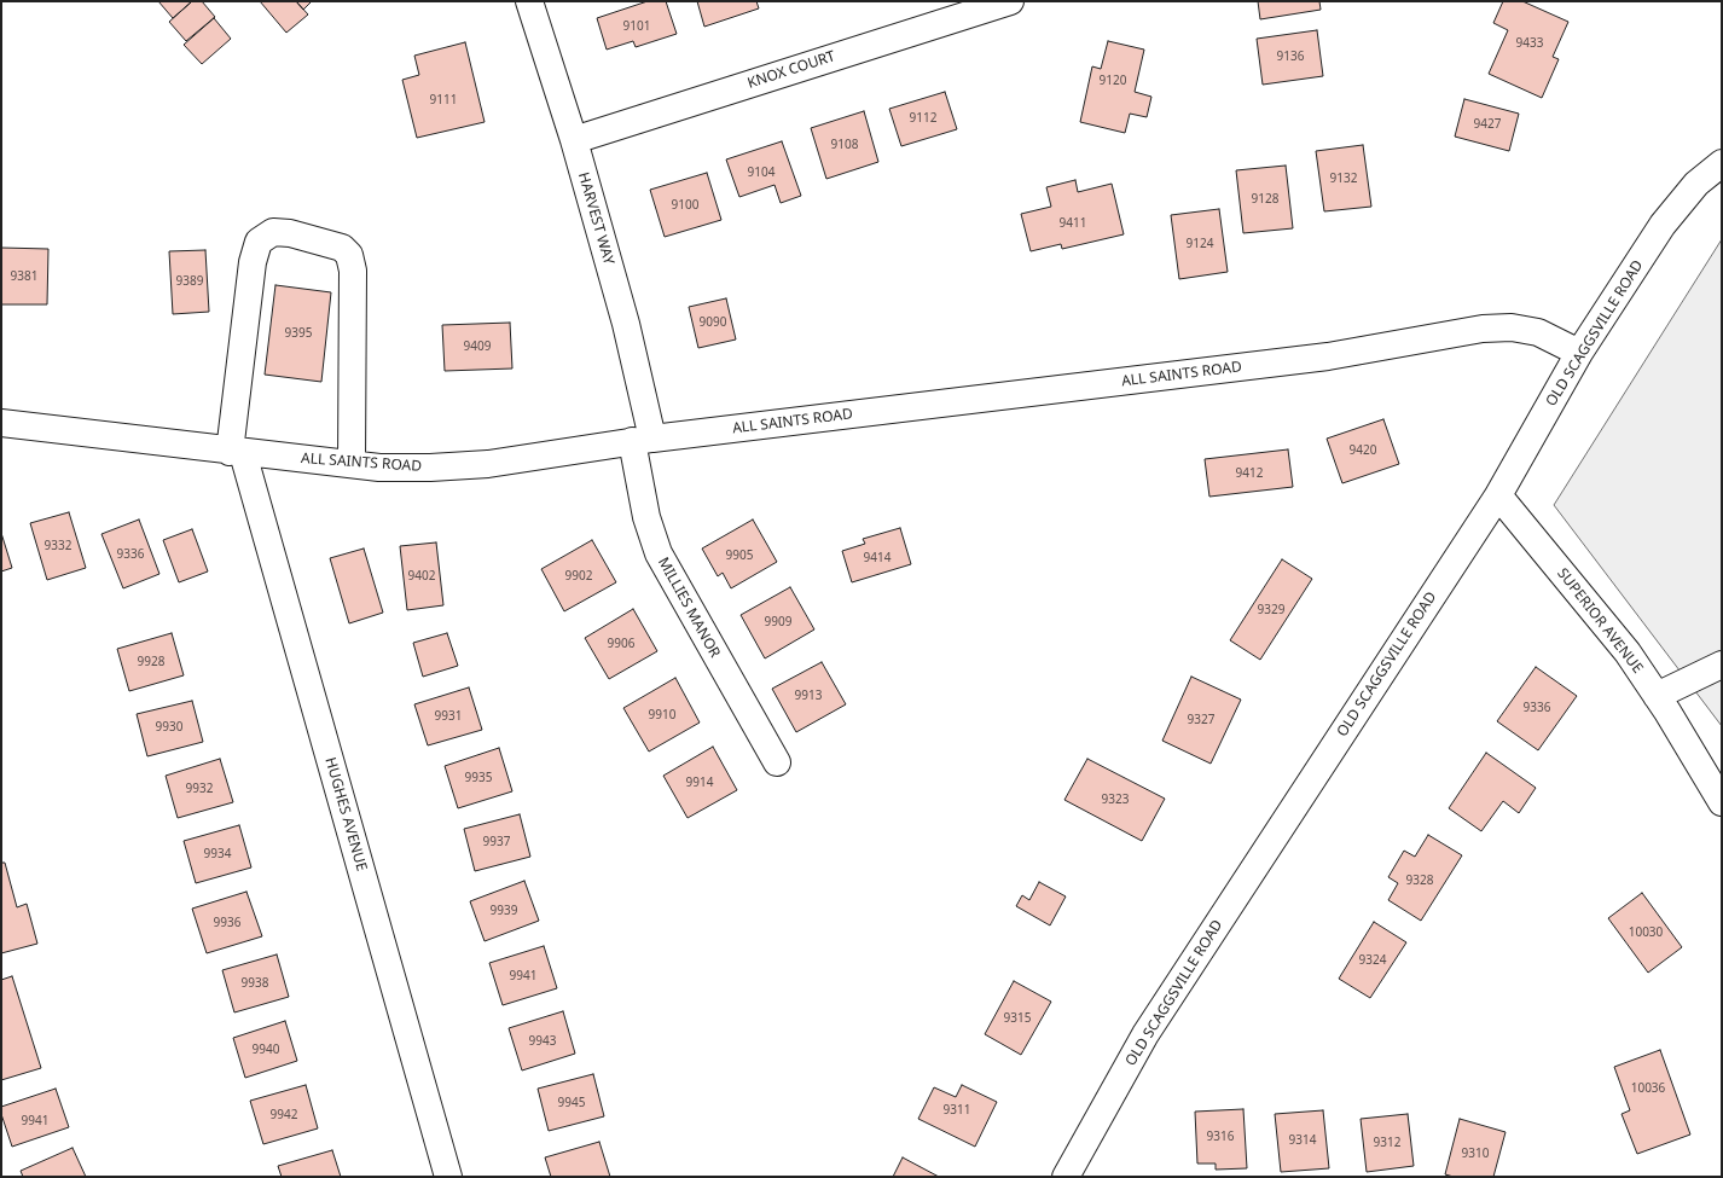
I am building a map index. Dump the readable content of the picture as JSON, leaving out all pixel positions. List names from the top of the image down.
{
  "streets": {
    "street": [
      "KNOX COURT",
      "HARVEST WAY",
      "OLD SCAGGSVILLE ROAD",
      "ALL SAINTS ROAD",
      "MILLIES MANOR",
      "SUPERIOR AVENUE",
      "HUGHES AVENUE"
    ]
  },
  "crossings": [
    ["KNOX COURT", "HARVEST WAY"],
    ["HARVEST WAY", "ALL SAINTS ROAD"],
    ["HARVEST WAY", "MILLIES MANOR"],
    ["OLD SCAGGSVILLE ROAD", "ALL SAINTS ROAD"],
    ["OLD SCAGGSVILLE ROAD", "SUPERIOR AVENUE"],
    ["ALL SAINTS ROAD", "MILLIES MANOR"],
    ["ALL SAINTS ROAD", "HUGHES AVENUE"]
  ],
  "house_numbers": [
    "9101",
    "9433",
    "9136",
    "9120",
    "9111",
    "9112",
    "9427",
    "9108",
    "9104",
    "9132",
    "9128",
    "9100",
    "9411",
    "9124",
    "9381",
    "9389",
    "9090",
    "9395",
    "9409",
    "9420",
    "9412",
    "9332",
    "9336",
    "9905",
    "9414",
    "9402",
    "9902",
    "9329",
    "9909",
    "9906",
    "9928",
    "9913",
    "9336",
    "9910",
    "9931",
    "9327",
    "9930",
    "9935",
    "9914",
    "9932",
    "9323",
    "9937",
    "9934",
    "9328",
    "9939",
    "9936",
    "10030",
    "9324",
    "9941",
    "9938",
    "9315",
    "9943",
    "9940",
    "10036",
    "9945",
    "9311",
    "9942",
    "9941",
    "9316",
    "9314",
    "9312",
    "9310"
  ]
}
